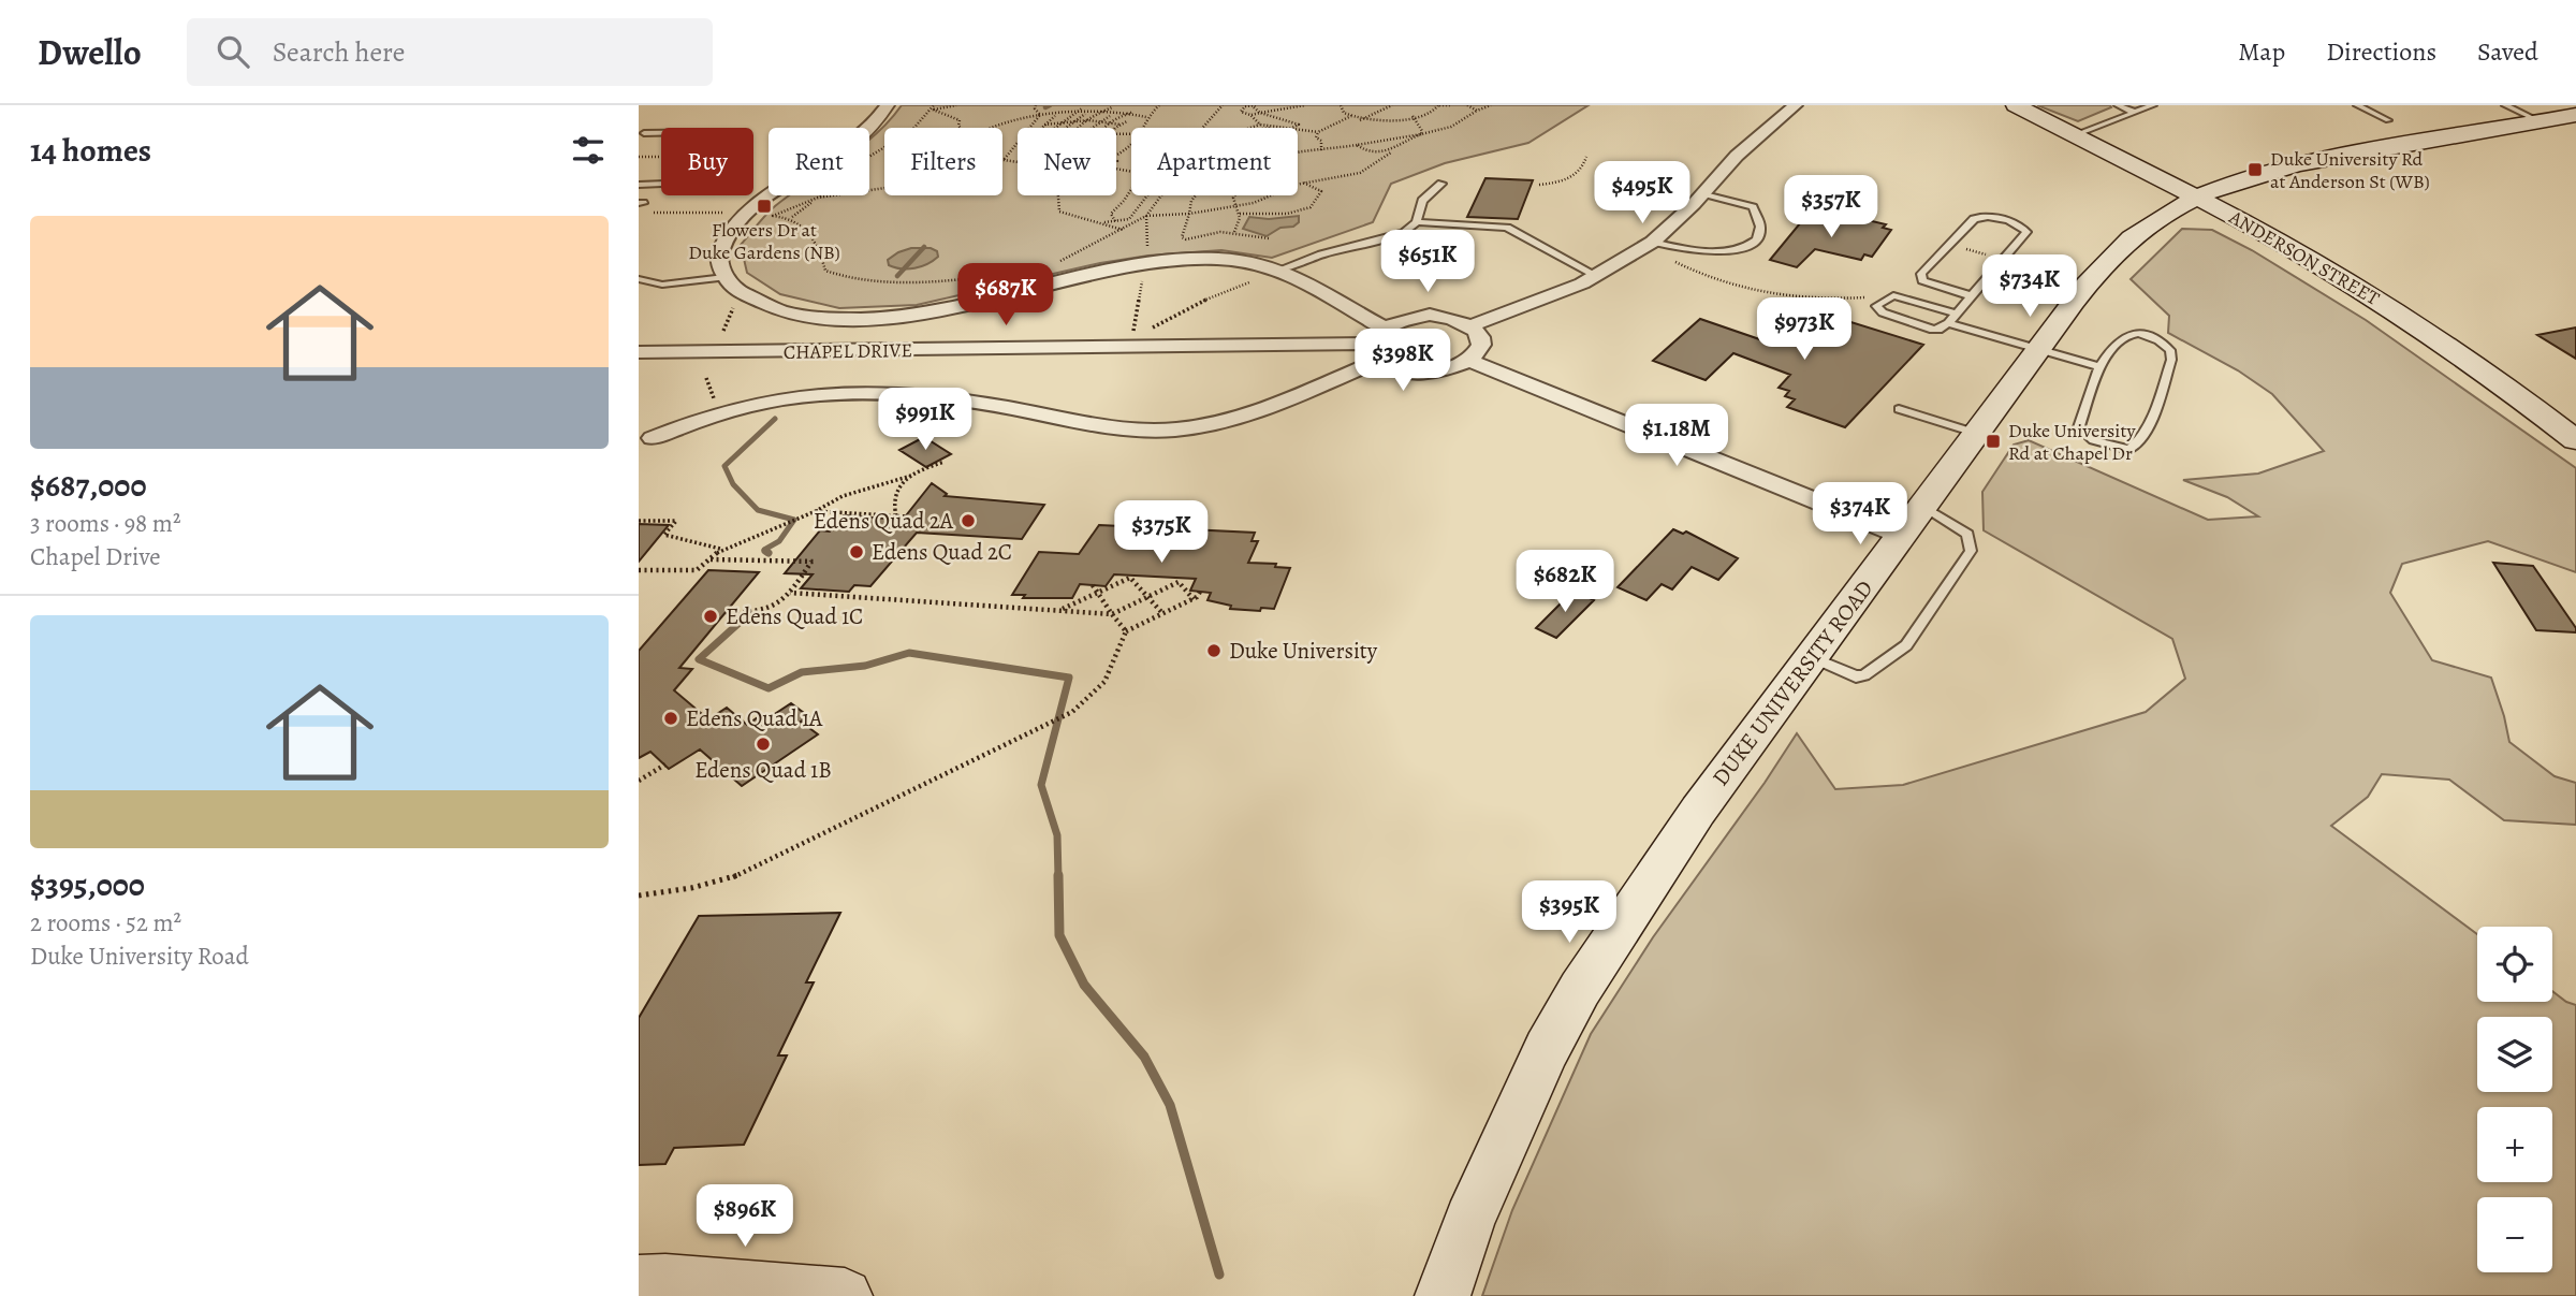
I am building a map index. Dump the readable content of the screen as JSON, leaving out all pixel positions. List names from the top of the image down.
{
  "streets": {
    "main road": ["ANDERSON STREET", "DUKE UNIVERSITY ROAD"],
    "street": ["CHAPEL DRIVE"]
  },
  "crossings": [
    ["ANDERSON STREET", "DUKE UNIVERSITY ROAD"]
  ],
  "places": {
    "transit": ["Duke University Rd at Anderson St (WB)", "Flowers Dr at Duke Gardens (NB)", "Duke University Rd at Chapel Dr"],
    "other": [
      "Edens Quad 2A",
      "Edens Quad 2C",
      "Edens Quad 1C",
      "Duke University",
      "Edens Quad 1A",
      "Edens Quad 1B"
    ]
  },
  "page": {
    "header": "Dwello",
    "search": "Search here",
    "nav": ["Map", "Directions", "Saved"],
    "heading": "14 homes",
    "chip": [
      "Buy",
      "Rent",
      "Filters",
      "New",
      "Apartment"
    ],
    "price": [
      "$495K",
      "$357K",
      "$651K",
      "$734K",
      "$687K",
      "$973K",
      "$398K",
      "$991K",
      "$1.18M",
      "$374K",
      "$375K",
      "$682K",
      "$395K",
      "$896K"
    ],
    "list": [
      {
        "name": "$687,000",
        "note": "3 rooms · 98 m² · Chapel Drive"
      },
      {
        "name": "$395,000",
        "note": "2 rooms · 52 m² · Duke University Road"
      }
    ],
    "map_buttons": ["+", "−"]
  }
}
